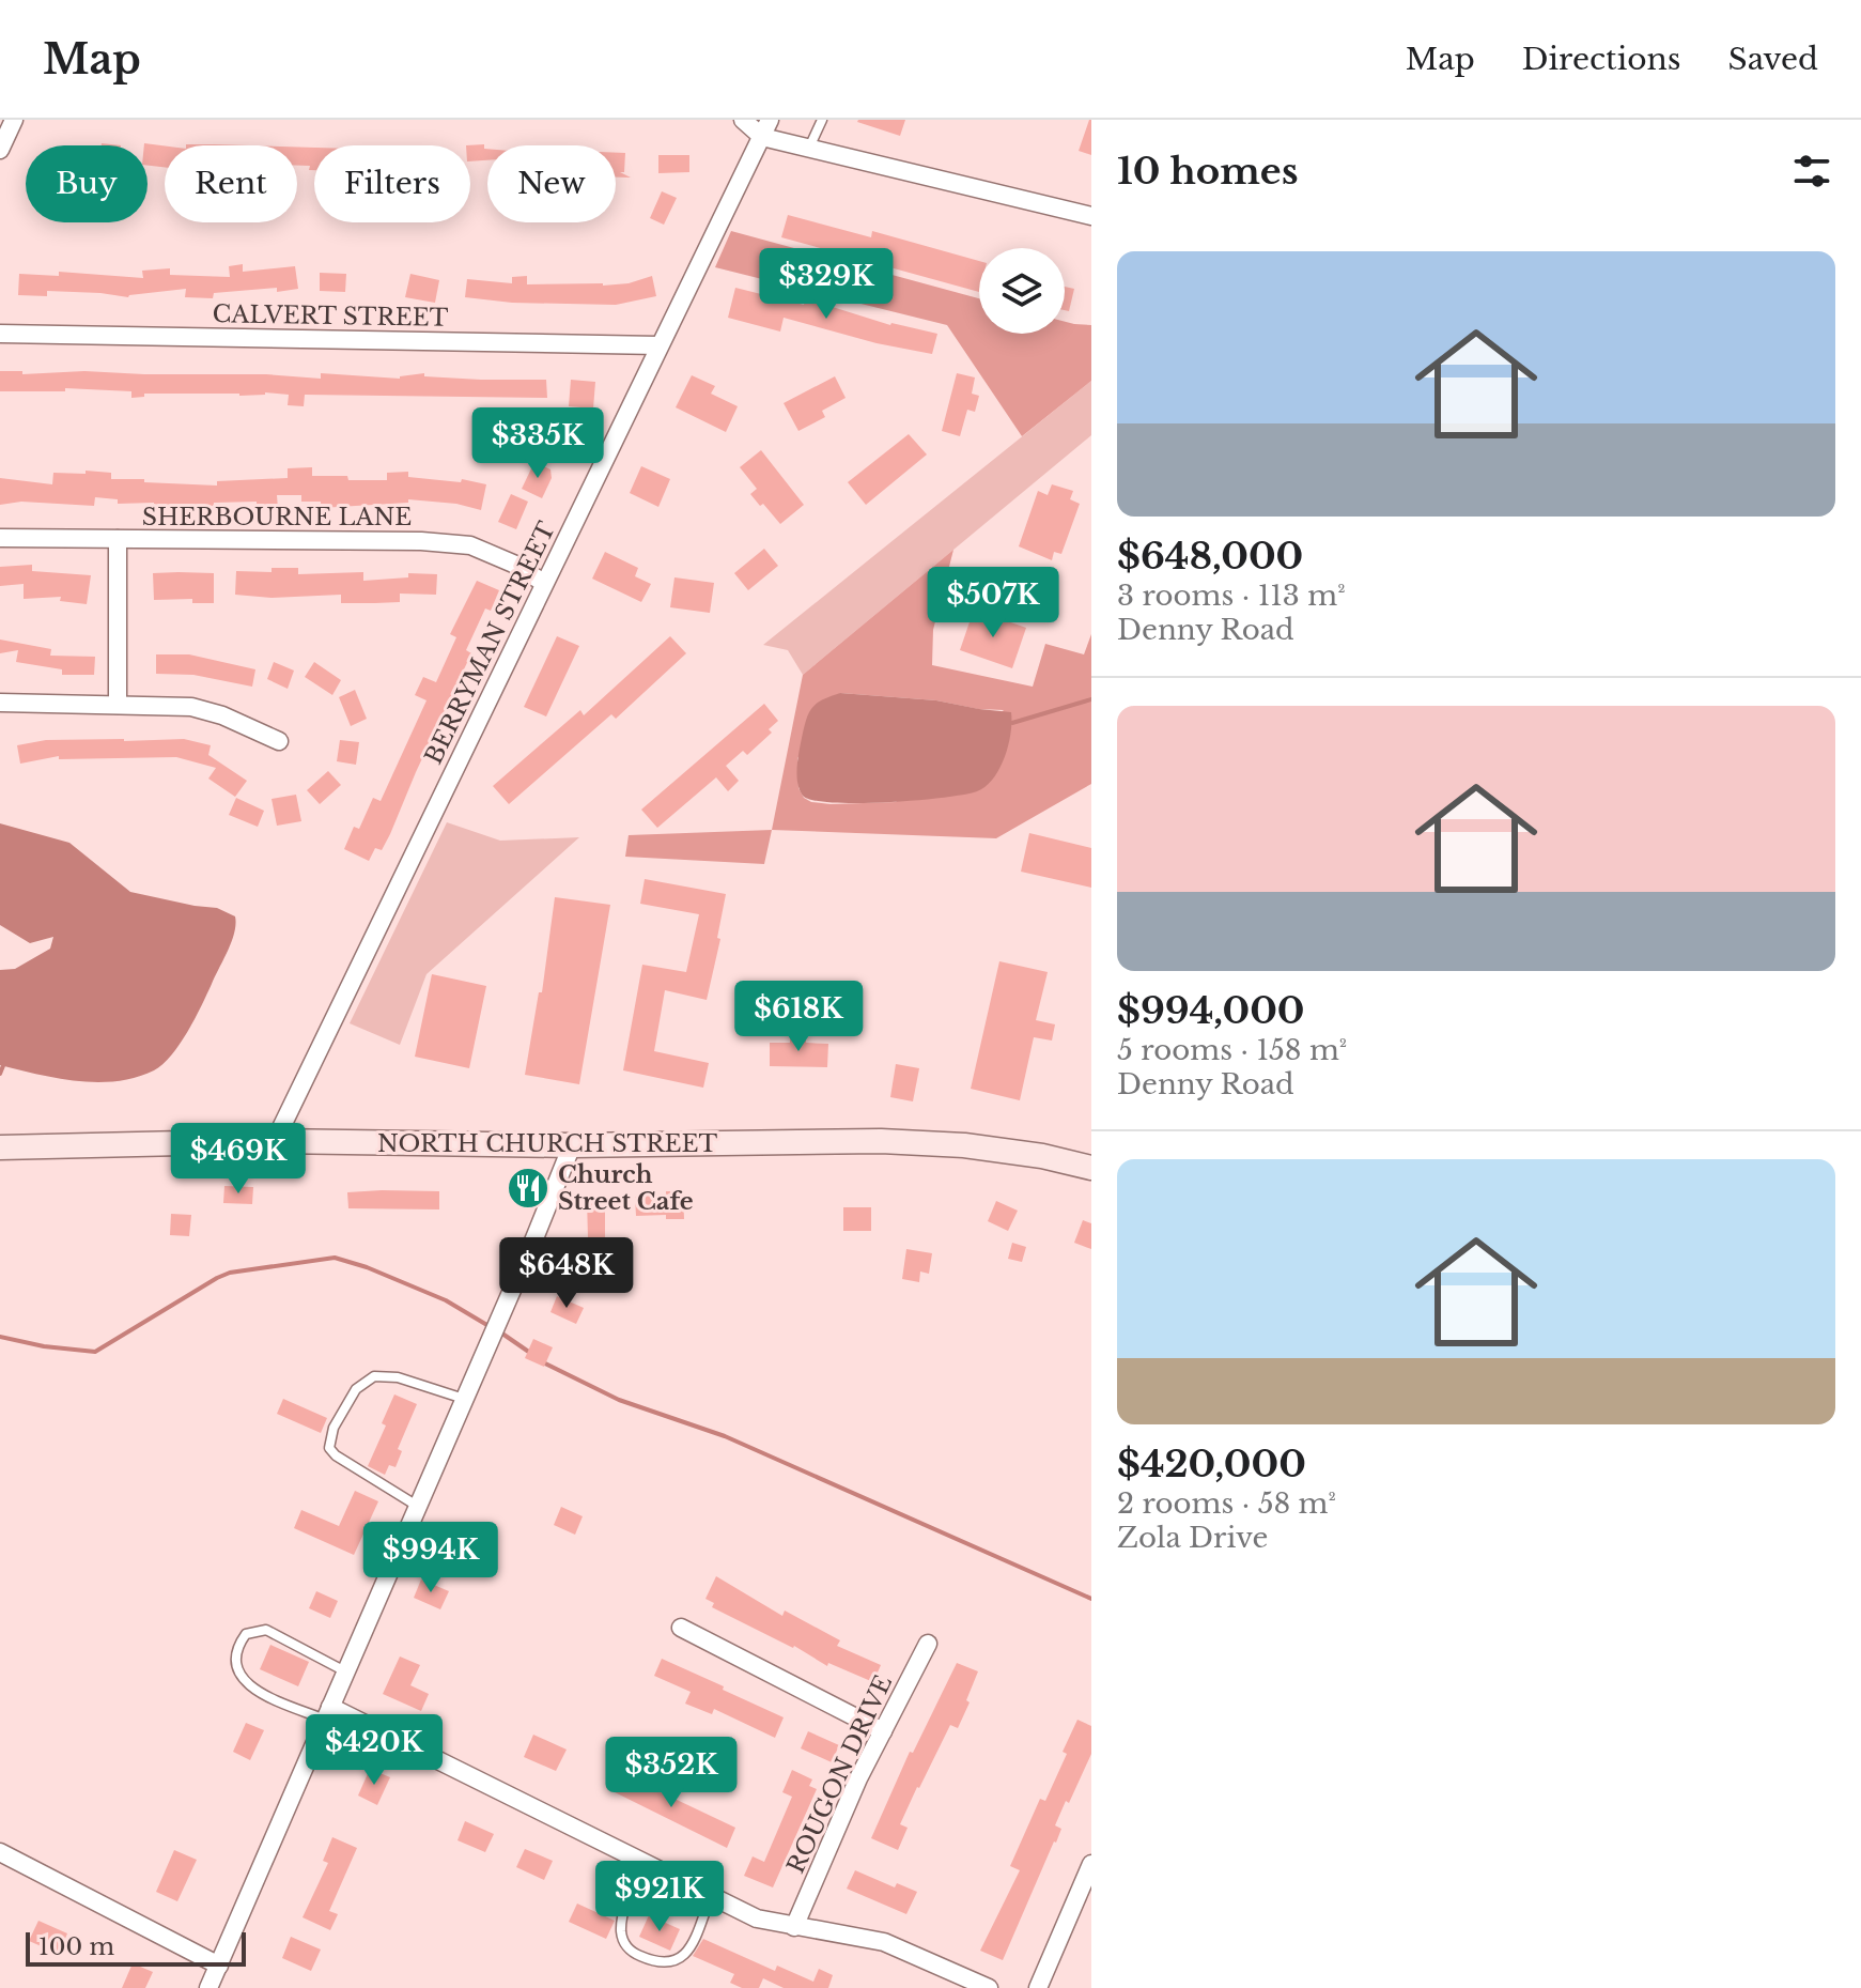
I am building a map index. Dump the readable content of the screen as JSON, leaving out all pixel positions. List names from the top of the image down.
{
  "streets": {
    "main road": ["NORTH CHURCH STREET"],
    "street": [
      "CALVERT STREET",
      "SHERBOURNE LANE",
      "BERRYMAN STREET",
      "ROUGON DRIVE"
    ]
  },
  "crossings": [
    ["CALVERT STREET", "BERRYMAN STREET"],
    ["SHERBOURNE LANE", "BERRYMAN STREET"],
    ["BERRYMAN STREET", "NORTH CHURCH STREET"]
  ],
  "places": {
    "restaurant": ["Church Street Cafe"]
  },
  "scale_bar": "100 m",
  "page": {
    "header": "Map",
    "nav": ["Map", "Directions", "Saved"],
    "heading": "10 homes",
    "chip": [
      "Buy",
      "Rent",
      "Filters",
      "New"
    ],
    "list": [
      {
        "name": "$648,000",
        "note": "3 rooms · 113 m² · Denny Road"
      },
      {
        "name": "$994,000",
        "note": "5 rooms · 158 m² · Denny Road"
      },
      {
        "name": "$420,000",
        "note": "2 rooms · 58 m² · Zola Drive"
      }
    ],
    "price": [
      "$329K",
      "$335K",
      "$507K",
      "$618K",
      "$469K",
      "$648K",
      "$994K",
      "$420K",
      "$352K",
      "$921K"
    ],
    "scale": "100 m"
  }
}
